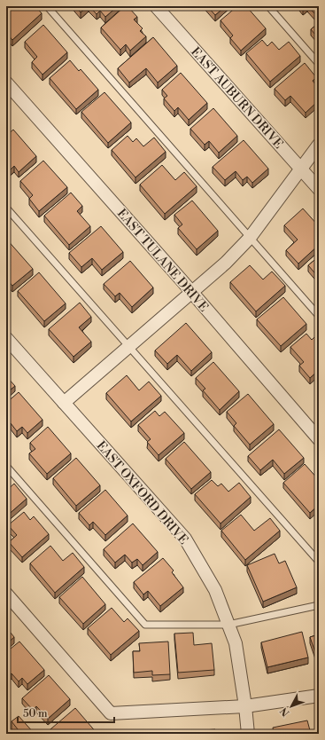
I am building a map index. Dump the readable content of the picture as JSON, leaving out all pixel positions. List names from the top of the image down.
{
  "streets": {
    "street": ["EAST AUBURN DRIVE", "EAST TULANE DRIVE", "EAST OXFORD DRIVE"]
  },
  "scale_bar": "50 m",
  "north": "bottom left"
}
